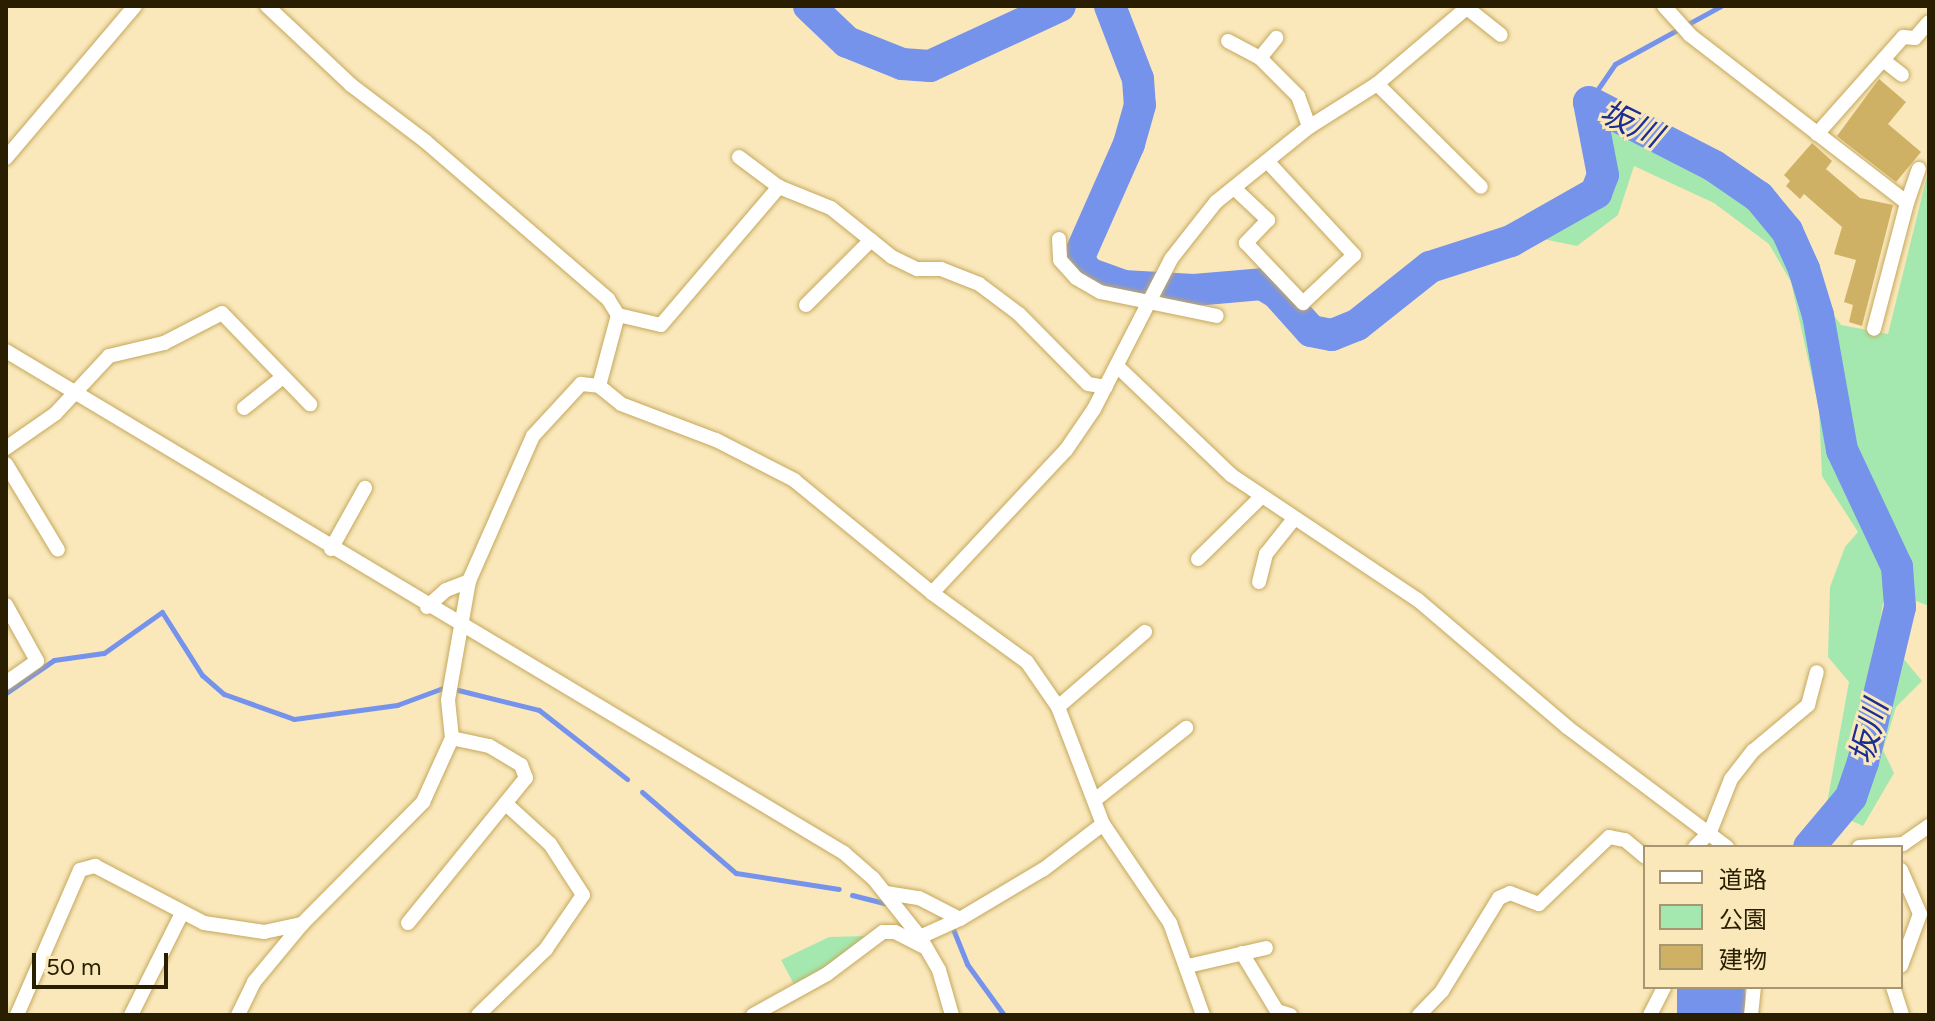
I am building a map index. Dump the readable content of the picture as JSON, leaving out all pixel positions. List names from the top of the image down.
{
  "water": ["坂川"],
  "legend": ["道路", "公園", "建物"],
  "scale_bar": "50 m"
}
